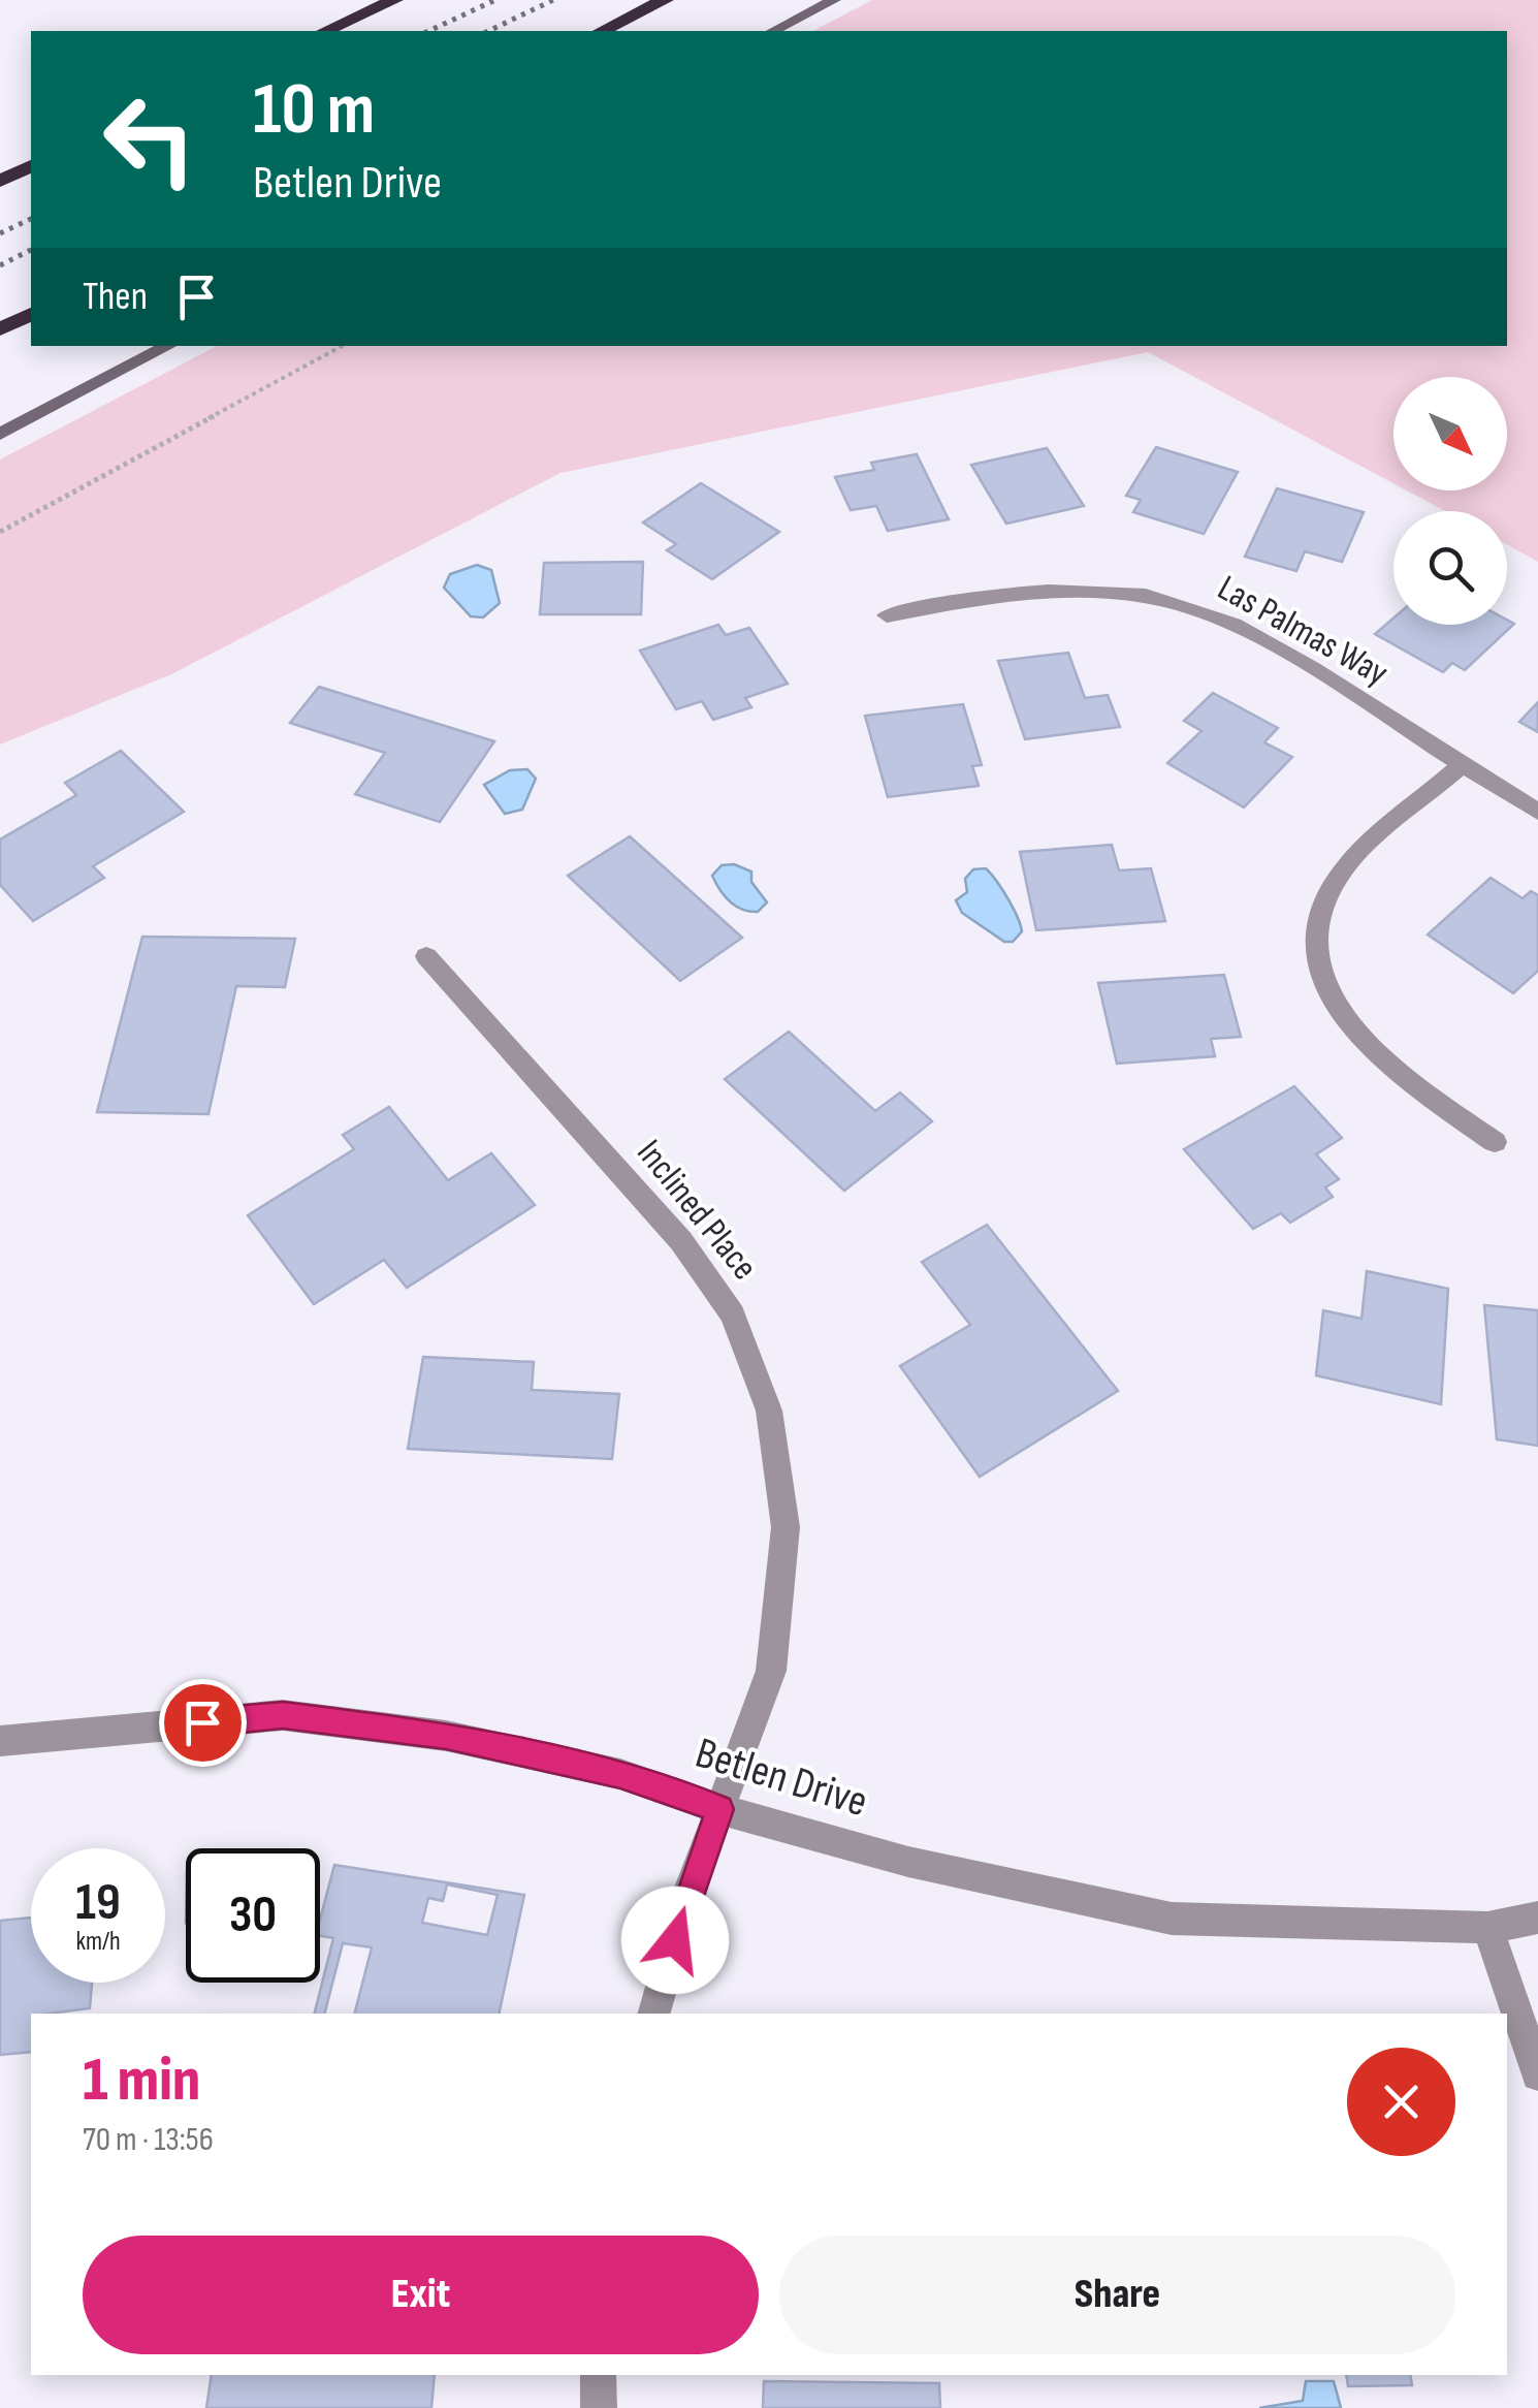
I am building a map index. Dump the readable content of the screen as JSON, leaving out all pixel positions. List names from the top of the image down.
{
  "streets": {
    "street": ["Las Palmas Way", "Inclined Place", "Betlen Drive"]
  },
  "crossings": [
    ["Inclined Place", "Betlen Drive"]
  ],
  "north": "bottom right",
  "page": {
    "turn": ["10 m", "Betlen Drive"],
    "then": "Then",
    "speed": "19 km/h",
    "limit": "30",
    "heading": ["1 min", "70 m · 13:56"],
    "buttons": ["Exit", "Share"]
  }
}
